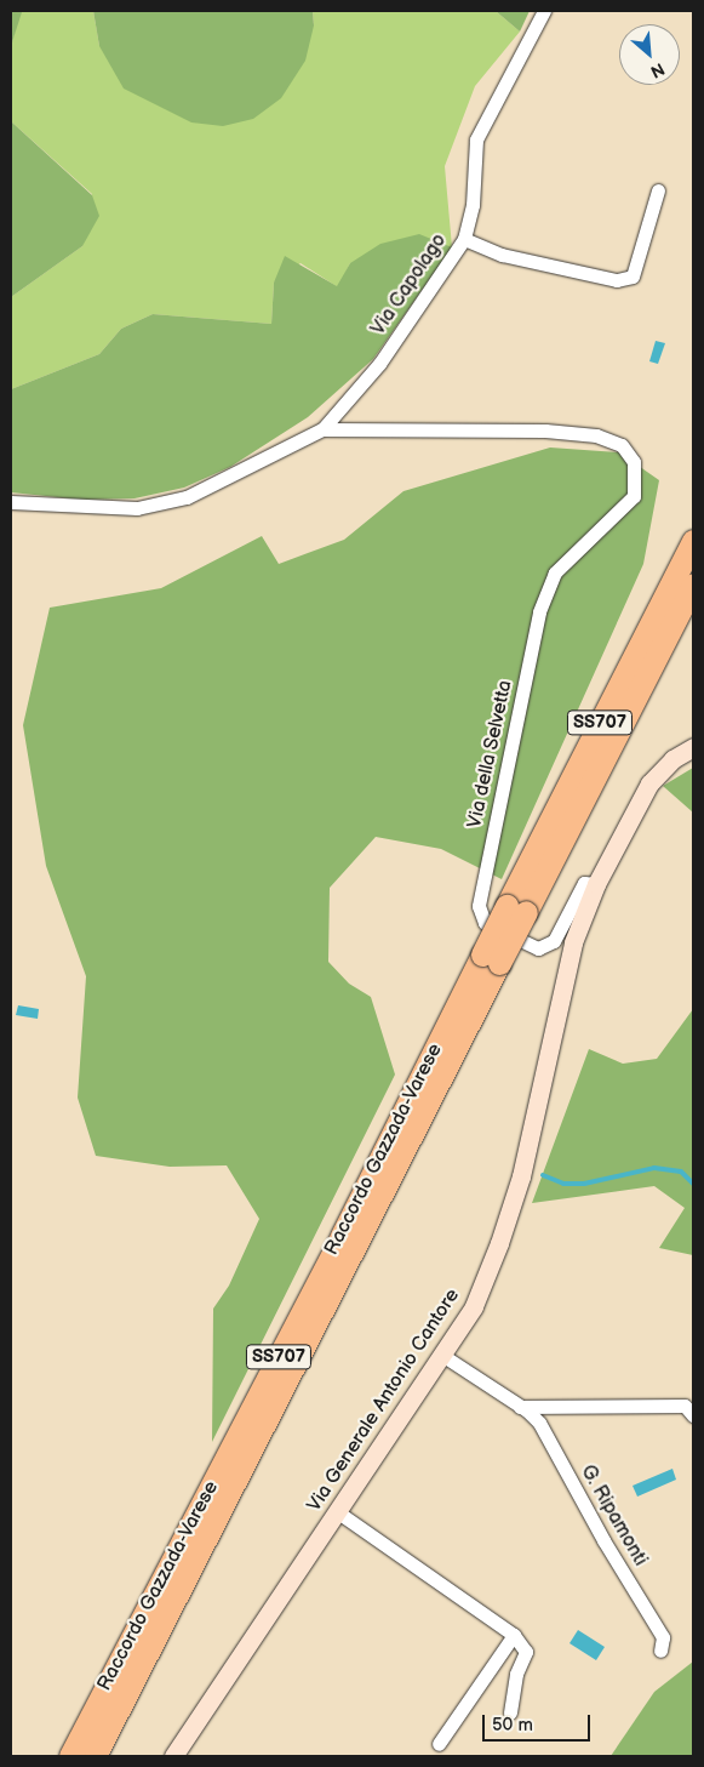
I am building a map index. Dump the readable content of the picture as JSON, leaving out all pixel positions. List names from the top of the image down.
{
  "streets": {
    "highway": ["SS707", "Raccordo Gazzada-Varese"],
    "main road": ["Via Generale Antonio Cantore"],
    "street": ["Via Capolago", "Via della Selvetta", "G. Ripamonti"]
  },
  "crossings": [
    ["Via Capolago", "Via della Selvetta"],
    ["Via della Selvetta", "Via Generale Antonio Cantore"],
    ["Via Generale Antonio Cantore", "G. Ripamonti"]
  ],
  "scale_bar": "50 m",
  "north": "bottom right"
}
